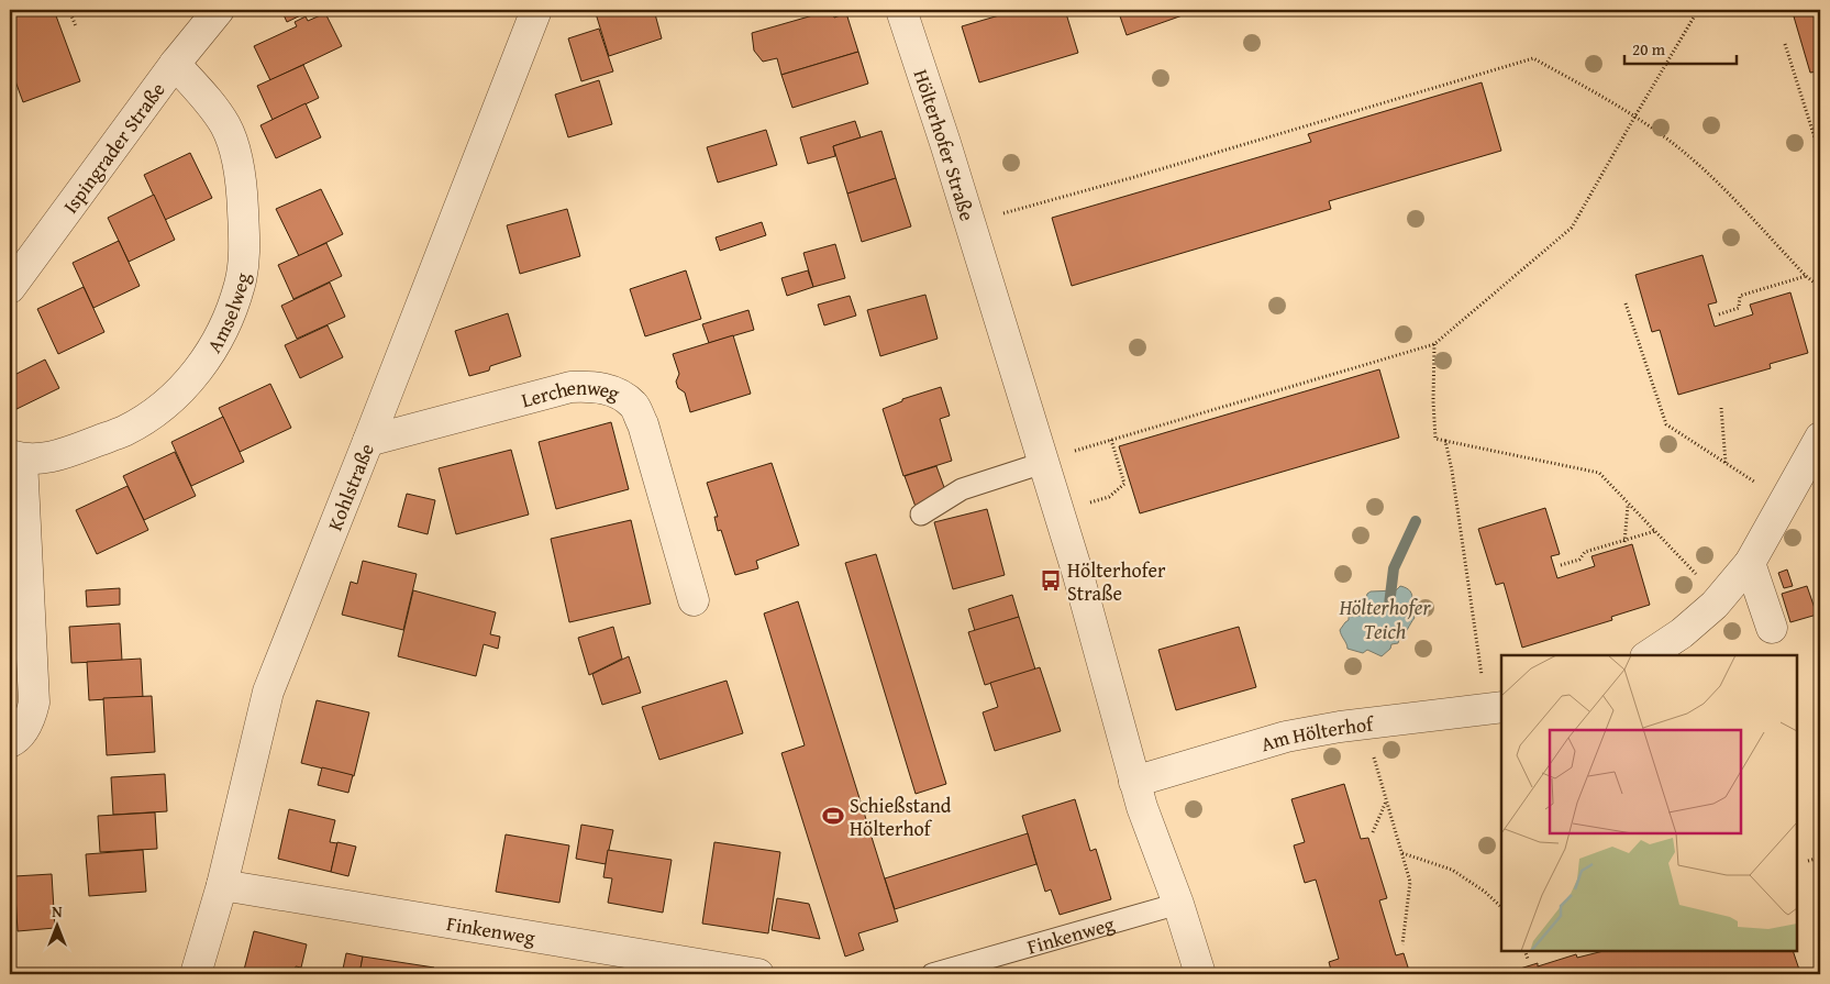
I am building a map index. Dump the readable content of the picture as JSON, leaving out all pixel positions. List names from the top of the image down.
{
  "streets": {
    "street": [
      "Hölterhofer Straße",
      "Ispingrader Straße",
      "Amselweg",
      "Lerchenweg",
      "Kohlstraße",
      "Am Hölterhof",
      "Finkenweg"
    ]
  },
  "crossings": [
    ["Hölterhofer Straße", "Am Hölterhof"],
    ["Hölterhofer Straße", "Finkenweg"],
    ["Ispingrader Straße", "Amselweg"],
    ["Lerchenweg", "Kohlstraße"],
    ["Kohlstraße", "Finkenweg"]
  ],
  "water": ["Hölterhofer Teich"],
  "places": {
    "bus stop": ["Hölterhofer Straße"],
    "sports": ["Schießstand Hölterhof"]
  },
  "scale_bar": "20 m",
  "north": "top"
}
